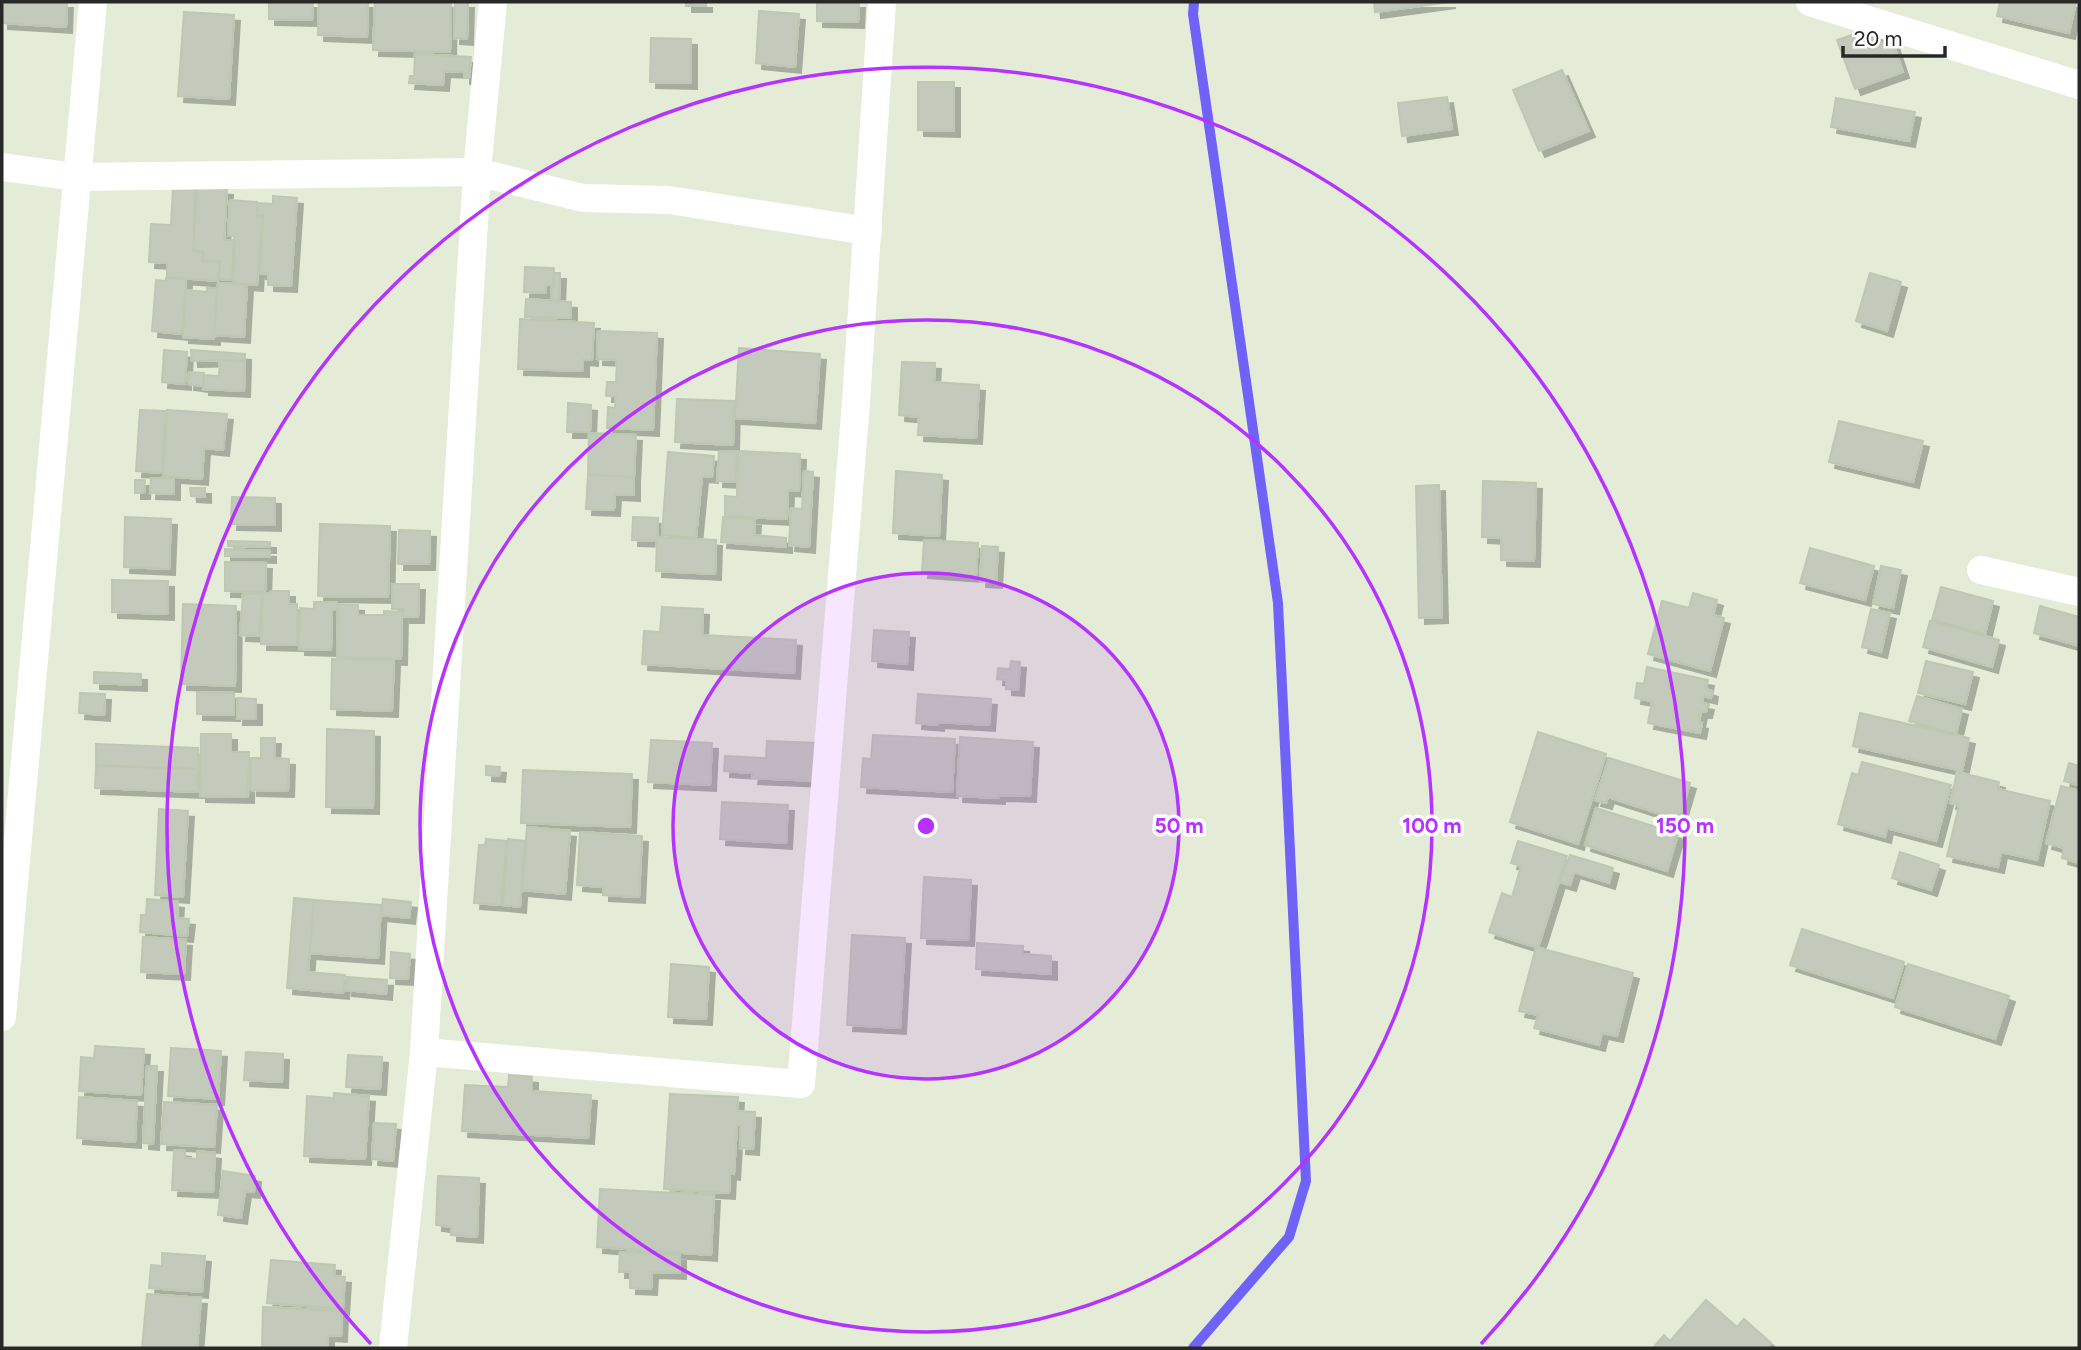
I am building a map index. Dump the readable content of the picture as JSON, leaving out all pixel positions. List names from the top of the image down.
{
  "scale_bar": "20 m",
  "rings": ["50 m", "100 m", "150 m"]
}
